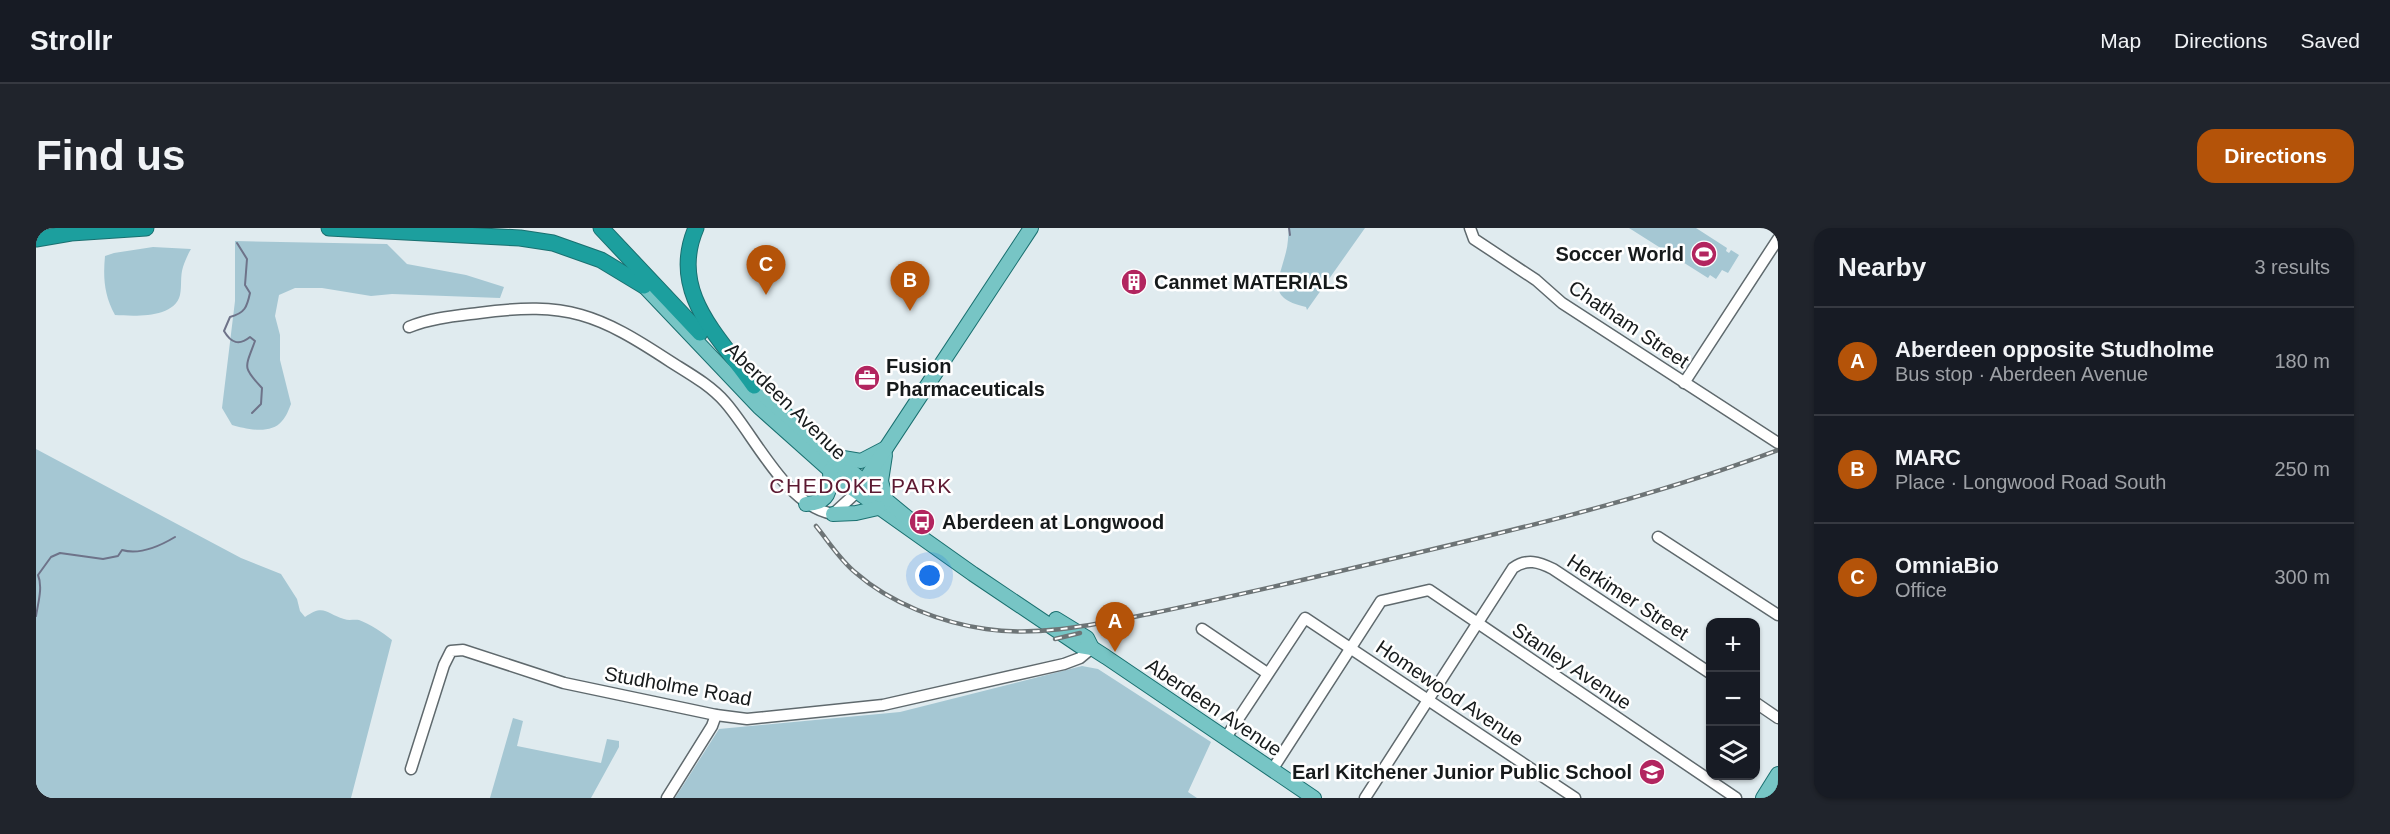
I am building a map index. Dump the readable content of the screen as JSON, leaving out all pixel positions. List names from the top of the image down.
{
  "streets": {
    "main road": ["Aberdeen Avenue"],
    "street": [
      "Chatham Street",
      "Herkimer Street",
      "Stanley Avenue",
      "Studholme Road",
      "Homewood Avenue"
    ]
  },
  "crossings": [
    ["Aberdeen Avenue", "Studholme Road"],
    ["Herkimer Street", "Stanley Avenue"],
    ["Stanley Avenue", "Homewood Avenue"]
  ],
  "districts": ["CHEDOKE PARK"],
  "places": {
    "sports": ["Soccer World"],
    "building": ["Canmet MATERIALS"],
    "office": ["Fusion Pharmaceuticals"],
    "bus stop": ["Aberdeen at Longwood"],
    "school or university": ["Earl Kitchener Junior Public School"]
  },
  "page": {
    "header": "Strollr",
    "nav": ["Map", "Directions", "Saved"],
    "buttons": "Directions",
    "title": "Find us",
    "heading": ["Nearby", "3 results"],
    "pins": ["C", "B", "A"],
    "list": [
      {
        "mark": "A",
        "name": "Aberdeen opposite Studholme",
        "note": "Bus stop · Aberdeen Avenue",
        "value": "180 m"
      },
      {
        "mark": "B",
        "name": "MARC",
        "note": "Place · Longwood Road South",
        "value": "250 m"
      },
      {
        "mark": "C",
        "name": "OmniaBio",
        "note": "Office",
        "value": "300 m"
      }
    ],
    "map_buttons": ["+", "−"]
  }
}
